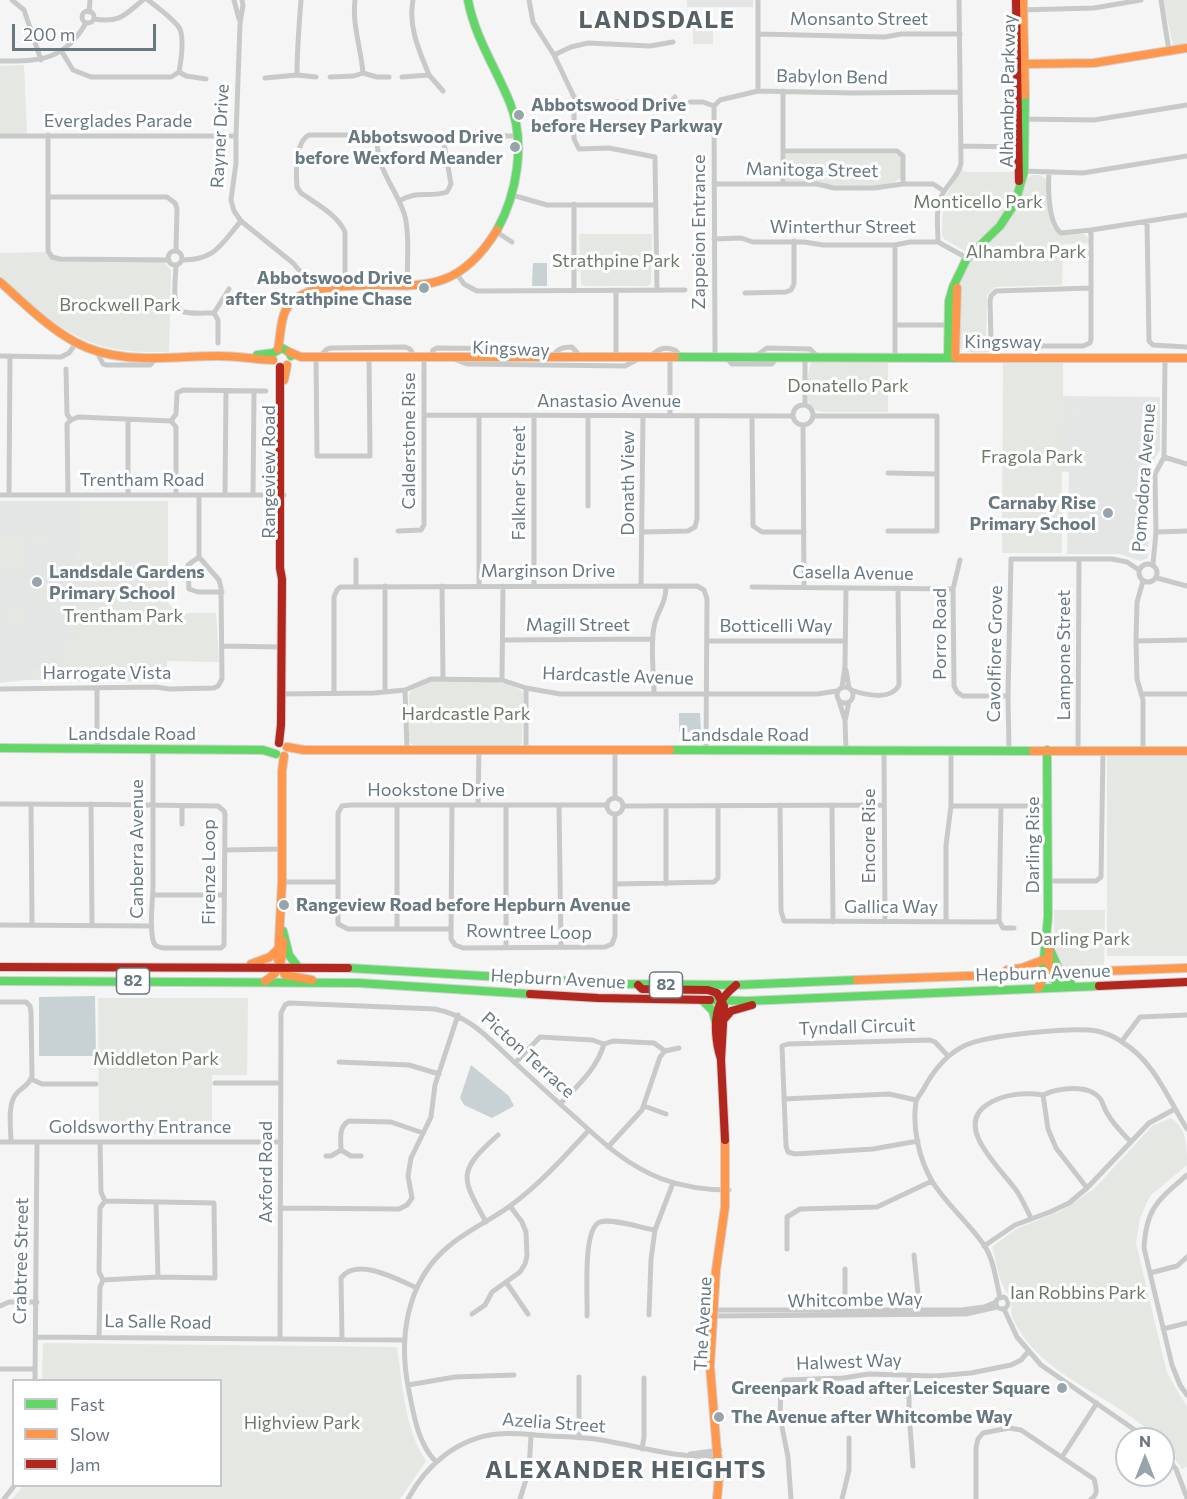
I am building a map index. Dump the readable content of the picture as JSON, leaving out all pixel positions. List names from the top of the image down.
{
  "streets": {
    "street": [
      "Monsanto Street",
      "Babylon Bend",
      "Alhambra Parkway",
      "Everglades Parade",
      "Rayner Drive",
      "Manitoga Street",
      "Winterthur Street",
      "Zappeion Entrance",
      "Kingsway",
      "Anastasio Avenue",
      "Calderstone Rise",
      "Rangeview Road",
      "Pomodora Avenue",
      "Trentham Road",
      "Falkner Street",
      "Donath View",
      "Marginson Drive",
      "Casella Avenue",
      "Magill Street",
      "Botticelli Way",
      "Porro Road",
      "Cavolfiore Grove",
      "Lampone Street",
      "Harrogate Vista",
      "Hardcastle Avenue",
      "Landsdale Road",
      "Hookstone Drive",
      "Encore Rise",
      "Darling Rise",
      "Canberra Avenue",
      "Firenze Loop",
      "Gallica Way",
      "Rowntree Loop",
      "Hepburn Avenue",
      "82",
      "Tyndall Circuit",
      "Picton Terrace",
      "Goldsworthy Entrance",
      "Axford Road",
      "Crabtree Street",
      "Whitcombe Way",
      "La Salle Road",
      "The Avenue",
      "Halwest Way",
      "Azelia Street"
    ]
  },
  "crossings": [
    ["Monsanto Street", "Babylon Bend"],
    ["Alhambra Parkway", "Winterthur Street"],
    ["Alhambra Parkway", "Kingsway"],
    ["Everglades Parade", "Rayner Drive"],
    ["Manitoga Street", "Zappeion Entrance"],
    ["Winterthur Street", "Zappeion Entrance"],
    ["Zappeion Entrance", "Kingsway"],
    ["Kingsway", "Calderstone Rise"],
    ["Kingsway", "Rangeview Road"],
    ["Kingsway", "Pomodora Avenue"],
    ["Anastasio Avenue", "Calderstone Rise"],
    ["Anastasio Avenue", "Falkner Street"],
    ["Anastasio Avenue", "Donath View"],
    ["Rangeview Road", "Trentham Road"],
    ["Rangeview Road", "Hardcastle Avenue"],
    ["Rangeview Road", "Landsdale Road"],
    ["Rangeview Road", "Hepburn Avenue"],
    ["Falkner Street", "Marginson Drive"],
    ["Donath View", "Marginson Drive"],
    ["Marginson Drive", "Botticelli Way"],
    ["Marginson Drive", "Hardcastle Avenue"],
    ["Marginson Drive", "Landsdale Road"],
    ["Casella Avenue", "Porro Road"],
    ["Porro Road", "Cavolfiore Grove"],
    ["Cavolfiore Grove", "Lampone Street"],
    ["Cavolfiore Grove", "Landsdale Road"],
    ["Lampone Street", "Landsdale Road"],
    ["Landsdale Road", "Encore Rise"],
    ["Landsdale Road", "Darling Rise"],
    ["Landsdale Road", "Canberra Avenue"],
    ["Hookstone Drive", "Rowntree Loop"],
    ["Encore Rise", "Gallica Way"],
    ["Darling Rise", "Hepburn Avenue"],
    ["Canberra Avenue", "Firenze Loop"],
    ["Hepburn Avenue", "The Avenue"],
    ["Picton Terrace", "Axford Road"],
    ["Picton Terrace", "The Avenue"],
    ["Goldsworthy Entrance", "Axford Road"],
    ["Goldsworthy Entrance", "Crabtree Street"],
    ["Axford Road", "La Salle Road"],
    ["Crabtree Street", "La Salle Road"],
    ["Whitcombe Way", "The Avenue"],
    ["The Avenue", "Azelia Street"]
  ],
  "districts": ["LANDSDALE", "ALEXANDER HEIGHTS"],
  "parks": [
    "Monticello Park",
    "Alhambra Park",
    "Strathpine Park",
    "Brockwell Park",
    "Donatello Park",
    "Fragola Park",
    "Trentham Park",
    "Hardcastle Park",
    "Darling Park",
    "Middleton Park",
    "Ian Robbins Park",
    "Highview Park"
  ],
  "places": [
    "Abbotswood Drive before Hersey Parkway",
    "Abbotswood Drive before Wexford Meander",
    "Abbotswood Drive after Strathpine Chase",
    "Carnaby Rise Primary School",
    "Landsdale Gardens Primary School",
    "Rangeview Road before Hepburn Avenue",
    "Greenpark Road after Leicester Square",
    "The Avenue after Whitcombe Way"
  ],
  "legend": ["Fast", "Slow", "Jam"],
  "scale_bar": "200 m",
  "north": "top"
}
